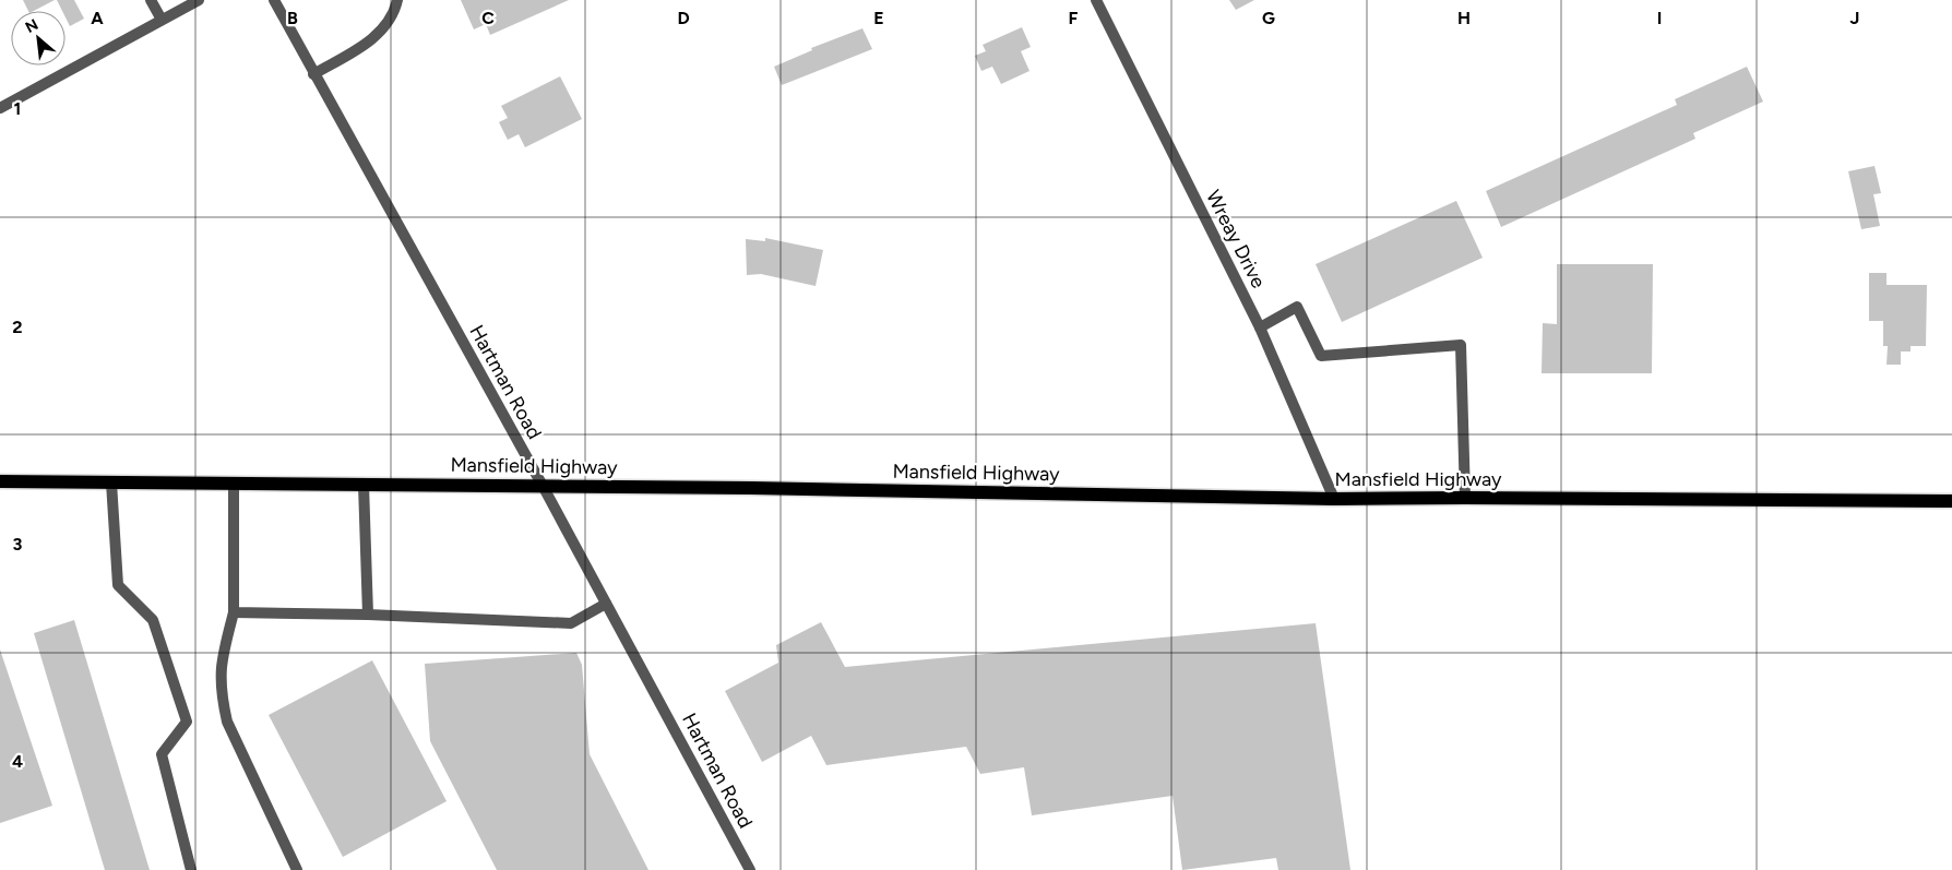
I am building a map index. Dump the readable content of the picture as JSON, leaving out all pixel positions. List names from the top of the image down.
{
  "streets": {
    "main road": ["Mansfield Highway"],
    "street": ["Wreay Drive", "Hartman Road"]
  },
  "crossings": [
    ["Wreay Drive", "Mansfield Highway"],
    ["Hartman Road", "Mansfield Highway"]
  ],
  "north": "top left",
  "grid": {
    "columns": [
      "A",
      "B",
      "C",
      "D",
      "E",
      "F",
      "G",
      "H",
      "I",
      "J"
    ],
    "rows": [
      "1",
      "2",
      "3",
      "4"
    ]
  }
}
